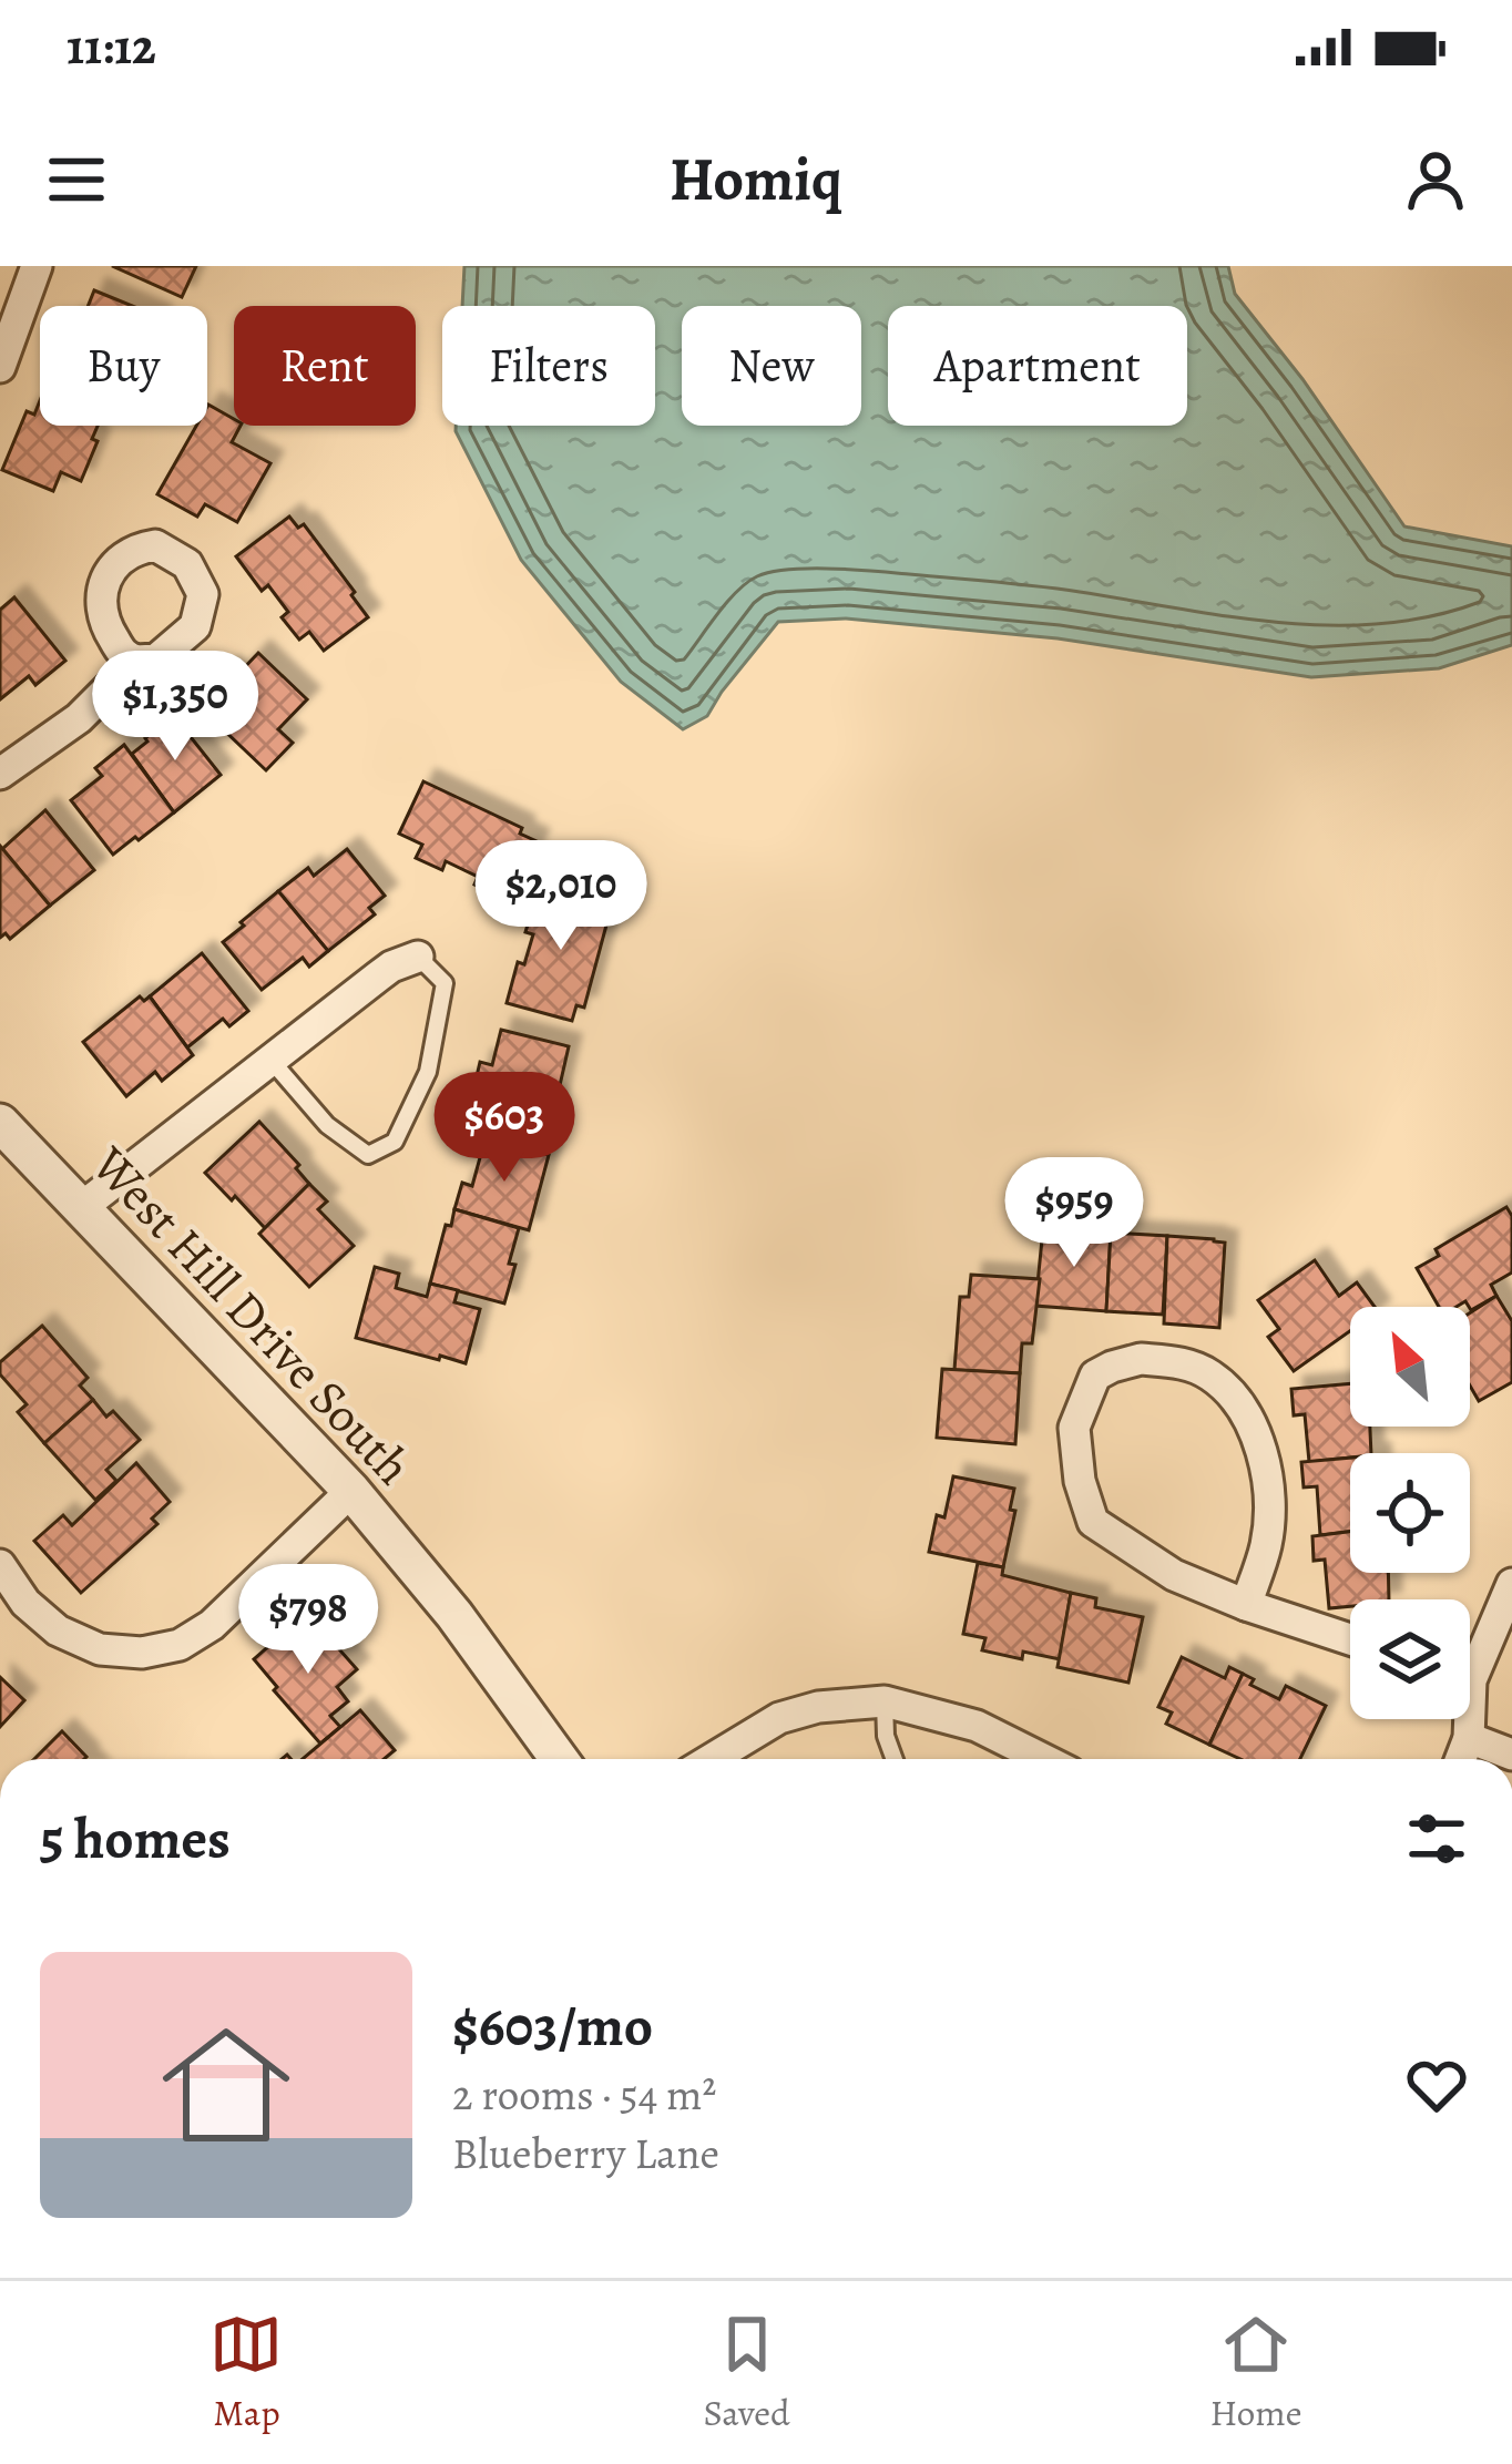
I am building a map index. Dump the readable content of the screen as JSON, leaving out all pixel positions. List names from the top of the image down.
{
  "streets": {
    "street": ["West Hill Drive South"]
  },
  "north": "top left",
  "page": {
    "status": "11:12",
    "header": "Homiq",
    "chip": [
      "Buy",
      "Rent",
      "Filters",
      "New",
      "Apartment"
    ],
    "price": [
      "$1,350",
      "$2,010",
      "$603",
      "$959",
      "$798"
    ],
    "heading": "5 homes",
    "list": [
      {
        "name": "$603/mo",
        "note": "2 rooms · 54 m² · Blueberry Lane"
      }
    ],
    "tabs": ["Map", "Saved", "Home"]
  }
}
